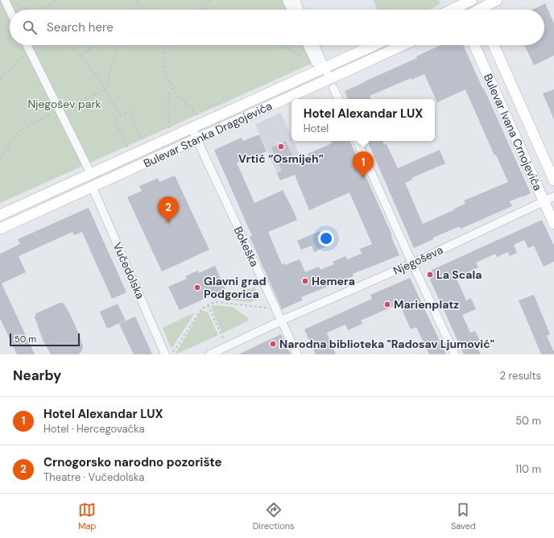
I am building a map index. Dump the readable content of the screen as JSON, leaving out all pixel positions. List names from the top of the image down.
{
  "streets": {
    "street": [
      "Bulevar Ivana Crnojevića",
      "Bulevar Stanka Dragojevića",
      "Bokeška",
      "Njegoševa",
      "Vučedolska"
    ]
  },
  "crossings": [
    ["Bulevar Ivana Crnojevića", "Njegoševa"],
    ["Bulevar Stanka Dragojevića", "Bokeška"],
    ["Bulevar Stanka Dragojevića", "Vučedolska"],
    ["Bokeška", "Njegoševa"]
  ],
  "parks": ["Njegošev park"],
  "places": [
    "Vrtić “Osmijeh”",
    "La Scala",
    "Hemera",
    "Glavni grad Podgorica",
    "Marienplatz",
    "Narodna biblioteka \"Radosav Ljumović\""
  ],
  "scale_bar": "50 m",
  "page": {
    "search": "Search here",
    "popup": ["Hotel Alexandar LUX", "Hotel"],
    "pins": ["1", "2"],
    "scale": "50 m",
    "heading": ["Nearby", "2 results"],
    "list": [
      {
        "mark": "1",
        "name": "Hotel Alexandar LUX",
        "note": "Hotel · Hercegovačka",
        "value": "50 m"
      },
      {
        "mark": "2",
        "name": "Crnogorsko narodno pozorište",
        "note": "Theatre · Vučedolska",
        "value": "110 m"
      }
    ],
    "nav": ["Map", "Directions", "Saved"]
  }
}
